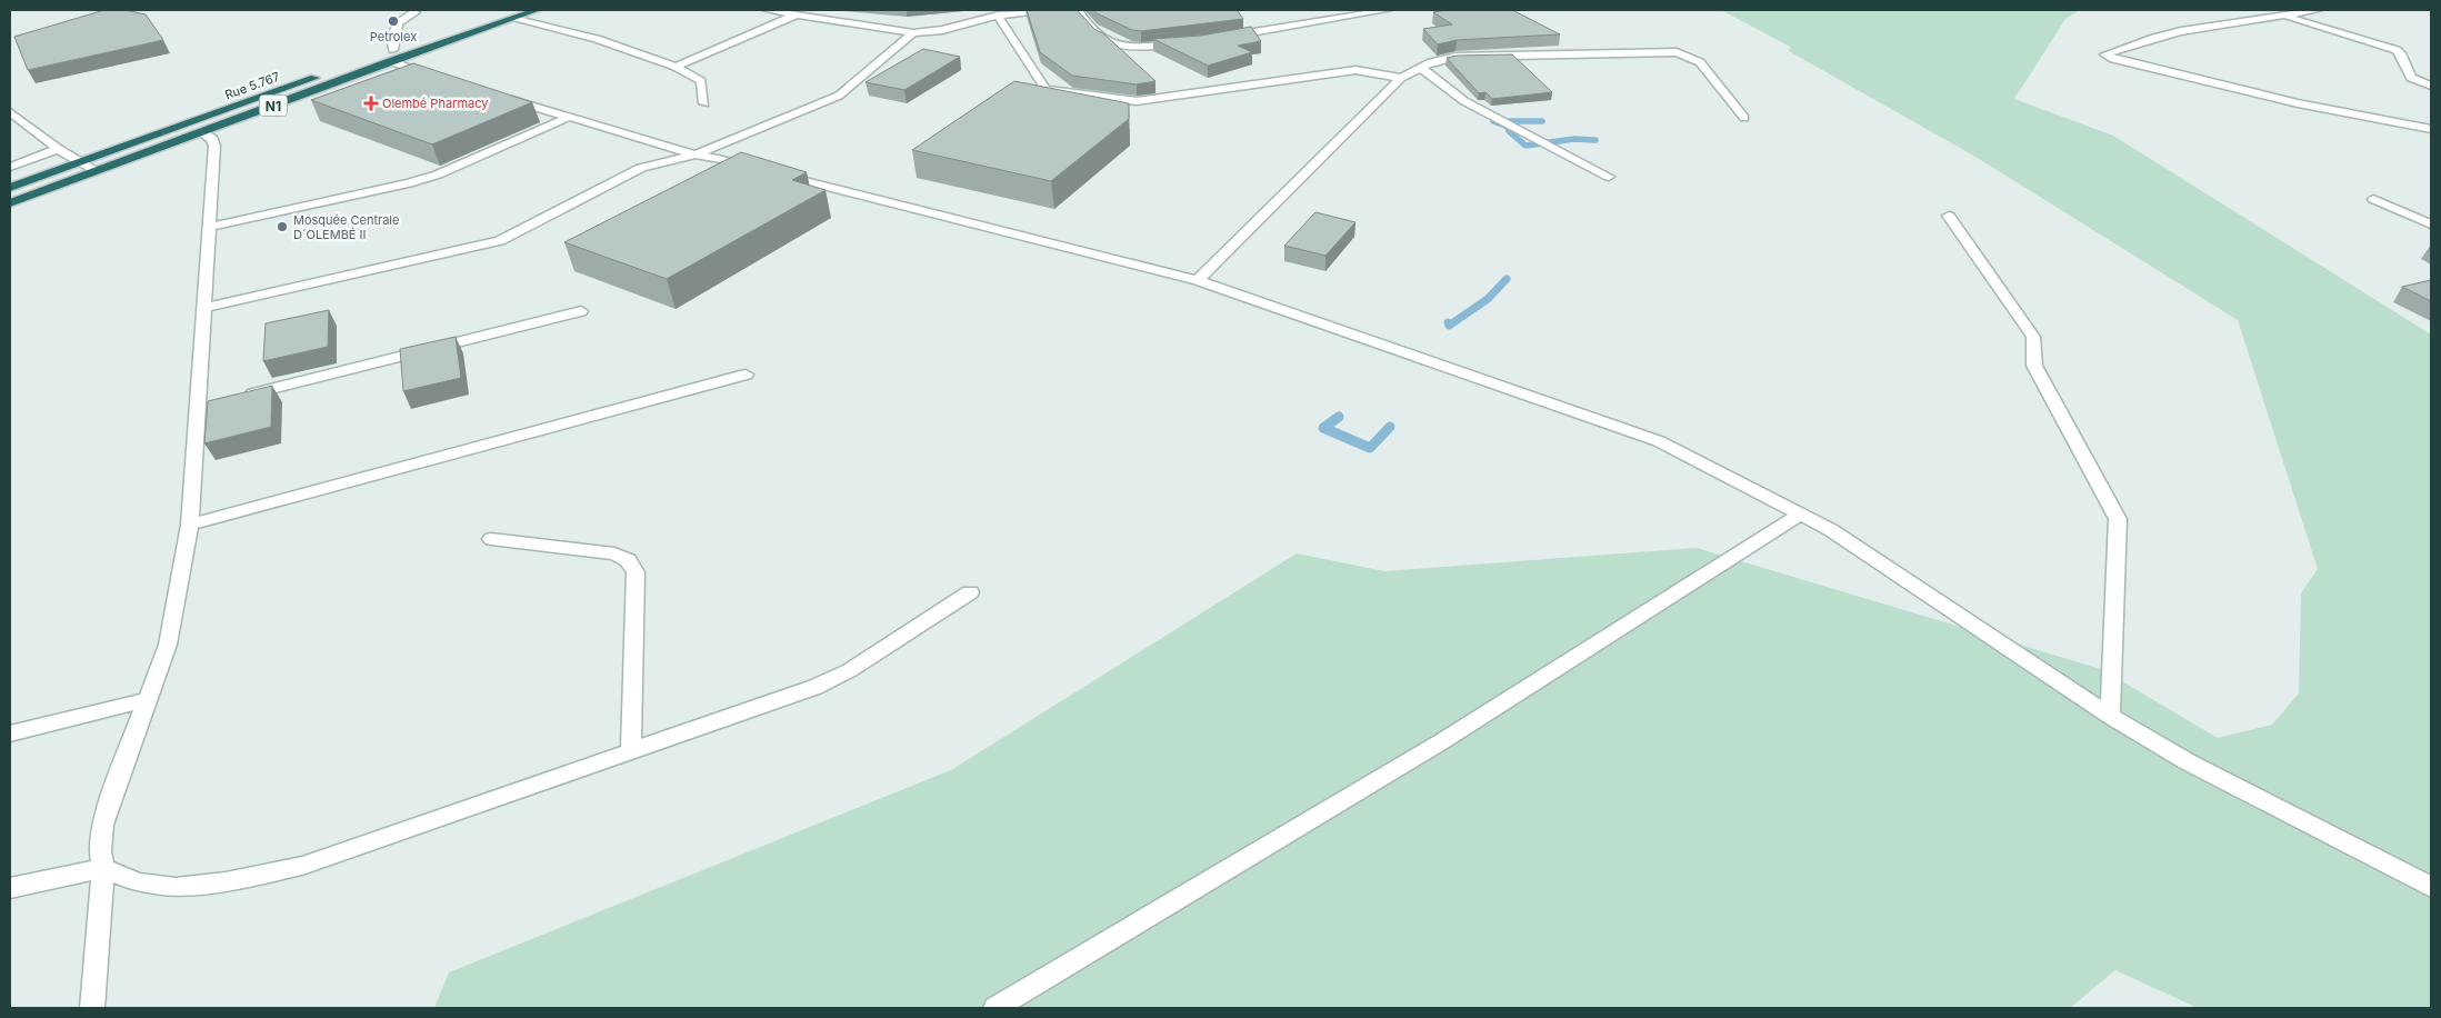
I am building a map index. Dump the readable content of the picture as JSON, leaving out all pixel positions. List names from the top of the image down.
{
  "streets": {
    "highway": ["Rue 5.767", "N1"]
  },
  "places": {
    "other": ["Petrolex", "Mosquée Centrale D´OLEMBÉ II"],
    "health": ["Olembé Pharmacy"]
  }
}
